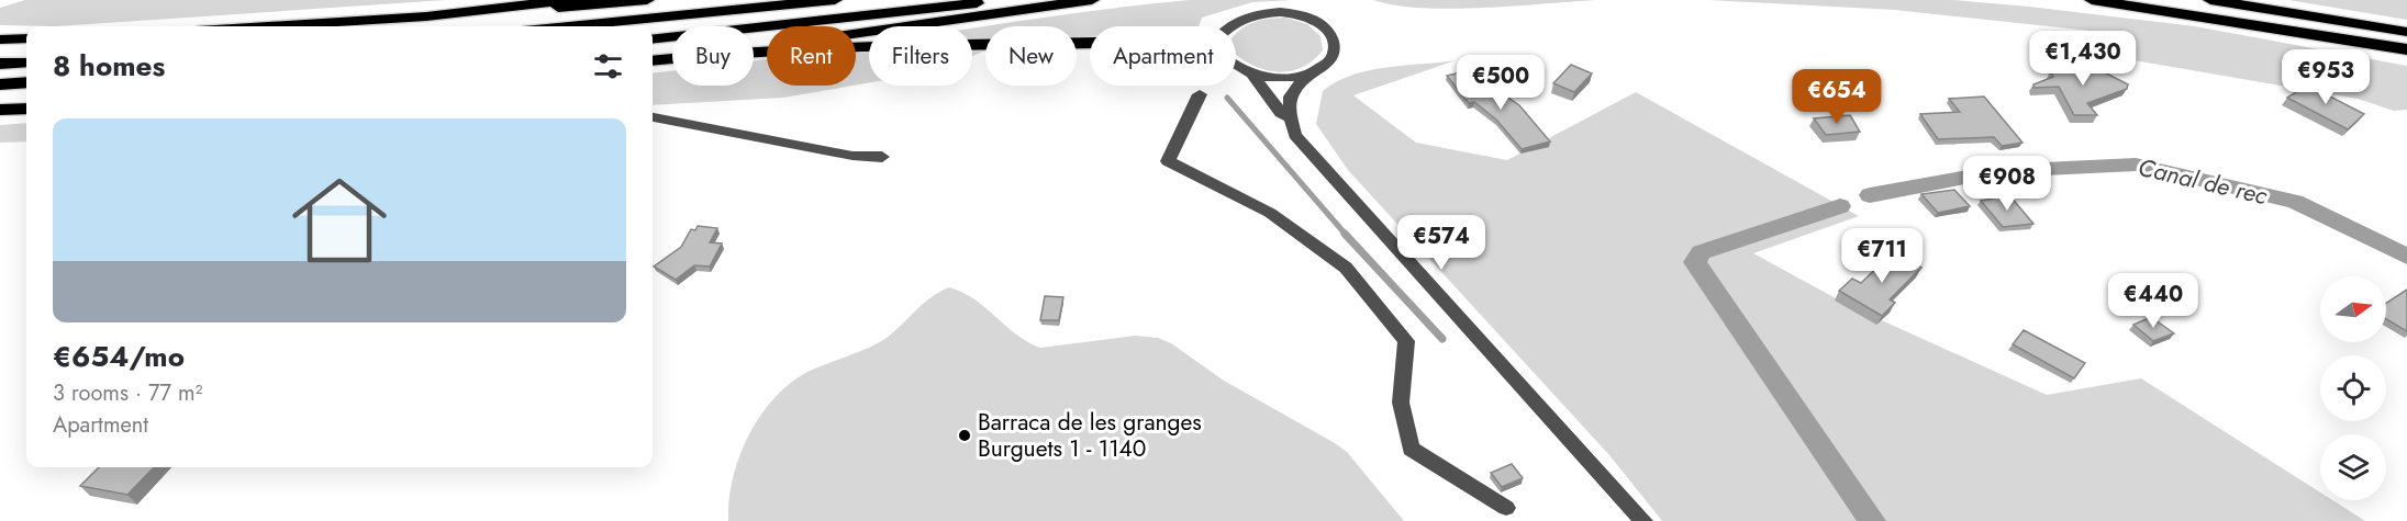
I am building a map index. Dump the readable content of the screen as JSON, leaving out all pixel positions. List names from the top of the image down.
{
  "water": ["Canal de rec"],
  "places": ["Barraca de les granges Burguets 1 - 1140"],
  "north": "right",
  "page": {
    "chip": [
      "Buy",
      "Rent",
      "Filters",
      "New",
      "Apartment"
    ],
    "heading": "8 homes",
    "price": [
      "€1,430",
      "€953",
      "€500",
      "€654",
      "€908",
      "€574",
      "€711",
      "€440"
    ],
    "list": [
      {
        "name": "€654/mo",
        "note": "3 rooms · 77 m² · Apartment"
      }
    ]
  }
}
